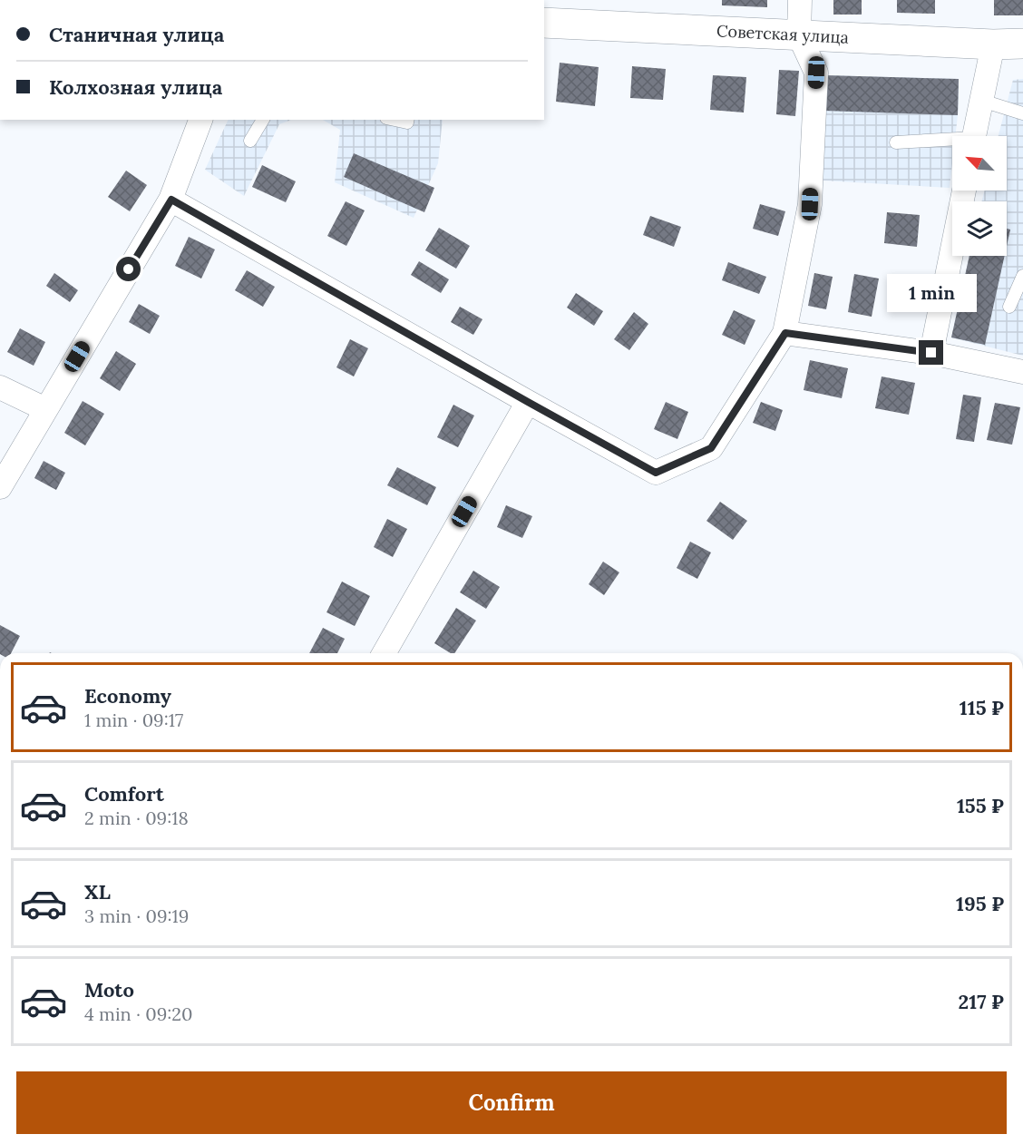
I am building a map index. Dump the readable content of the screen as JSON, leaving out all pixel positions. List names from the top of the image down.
{
  "streets": {
    "street": ["Советская улица"]
  },
  "north": "top left",
  "page": {
    "banner": ["Станичная улица", "Колхозная улица"],
    "bubble": "1 min",
    "list": [
      {
        "name": "Economy",
        "note": "1 min · 09:17",
        "value": "115 ₽"
      },
      {
        "name": "Comfort",
        "note": "2 min · 09:18",
        "value": "155 ₽"
      },
      {
        "name": "XL",
        "note": "3 min · 09:19",
        "value": "195 ₽"
      },
      {
        "name": "Moto",
        "note": "4 min · 09:20",
        "value": "217 ₽"
      }
    ],
    "buttons": "Confirm"
  }
}
